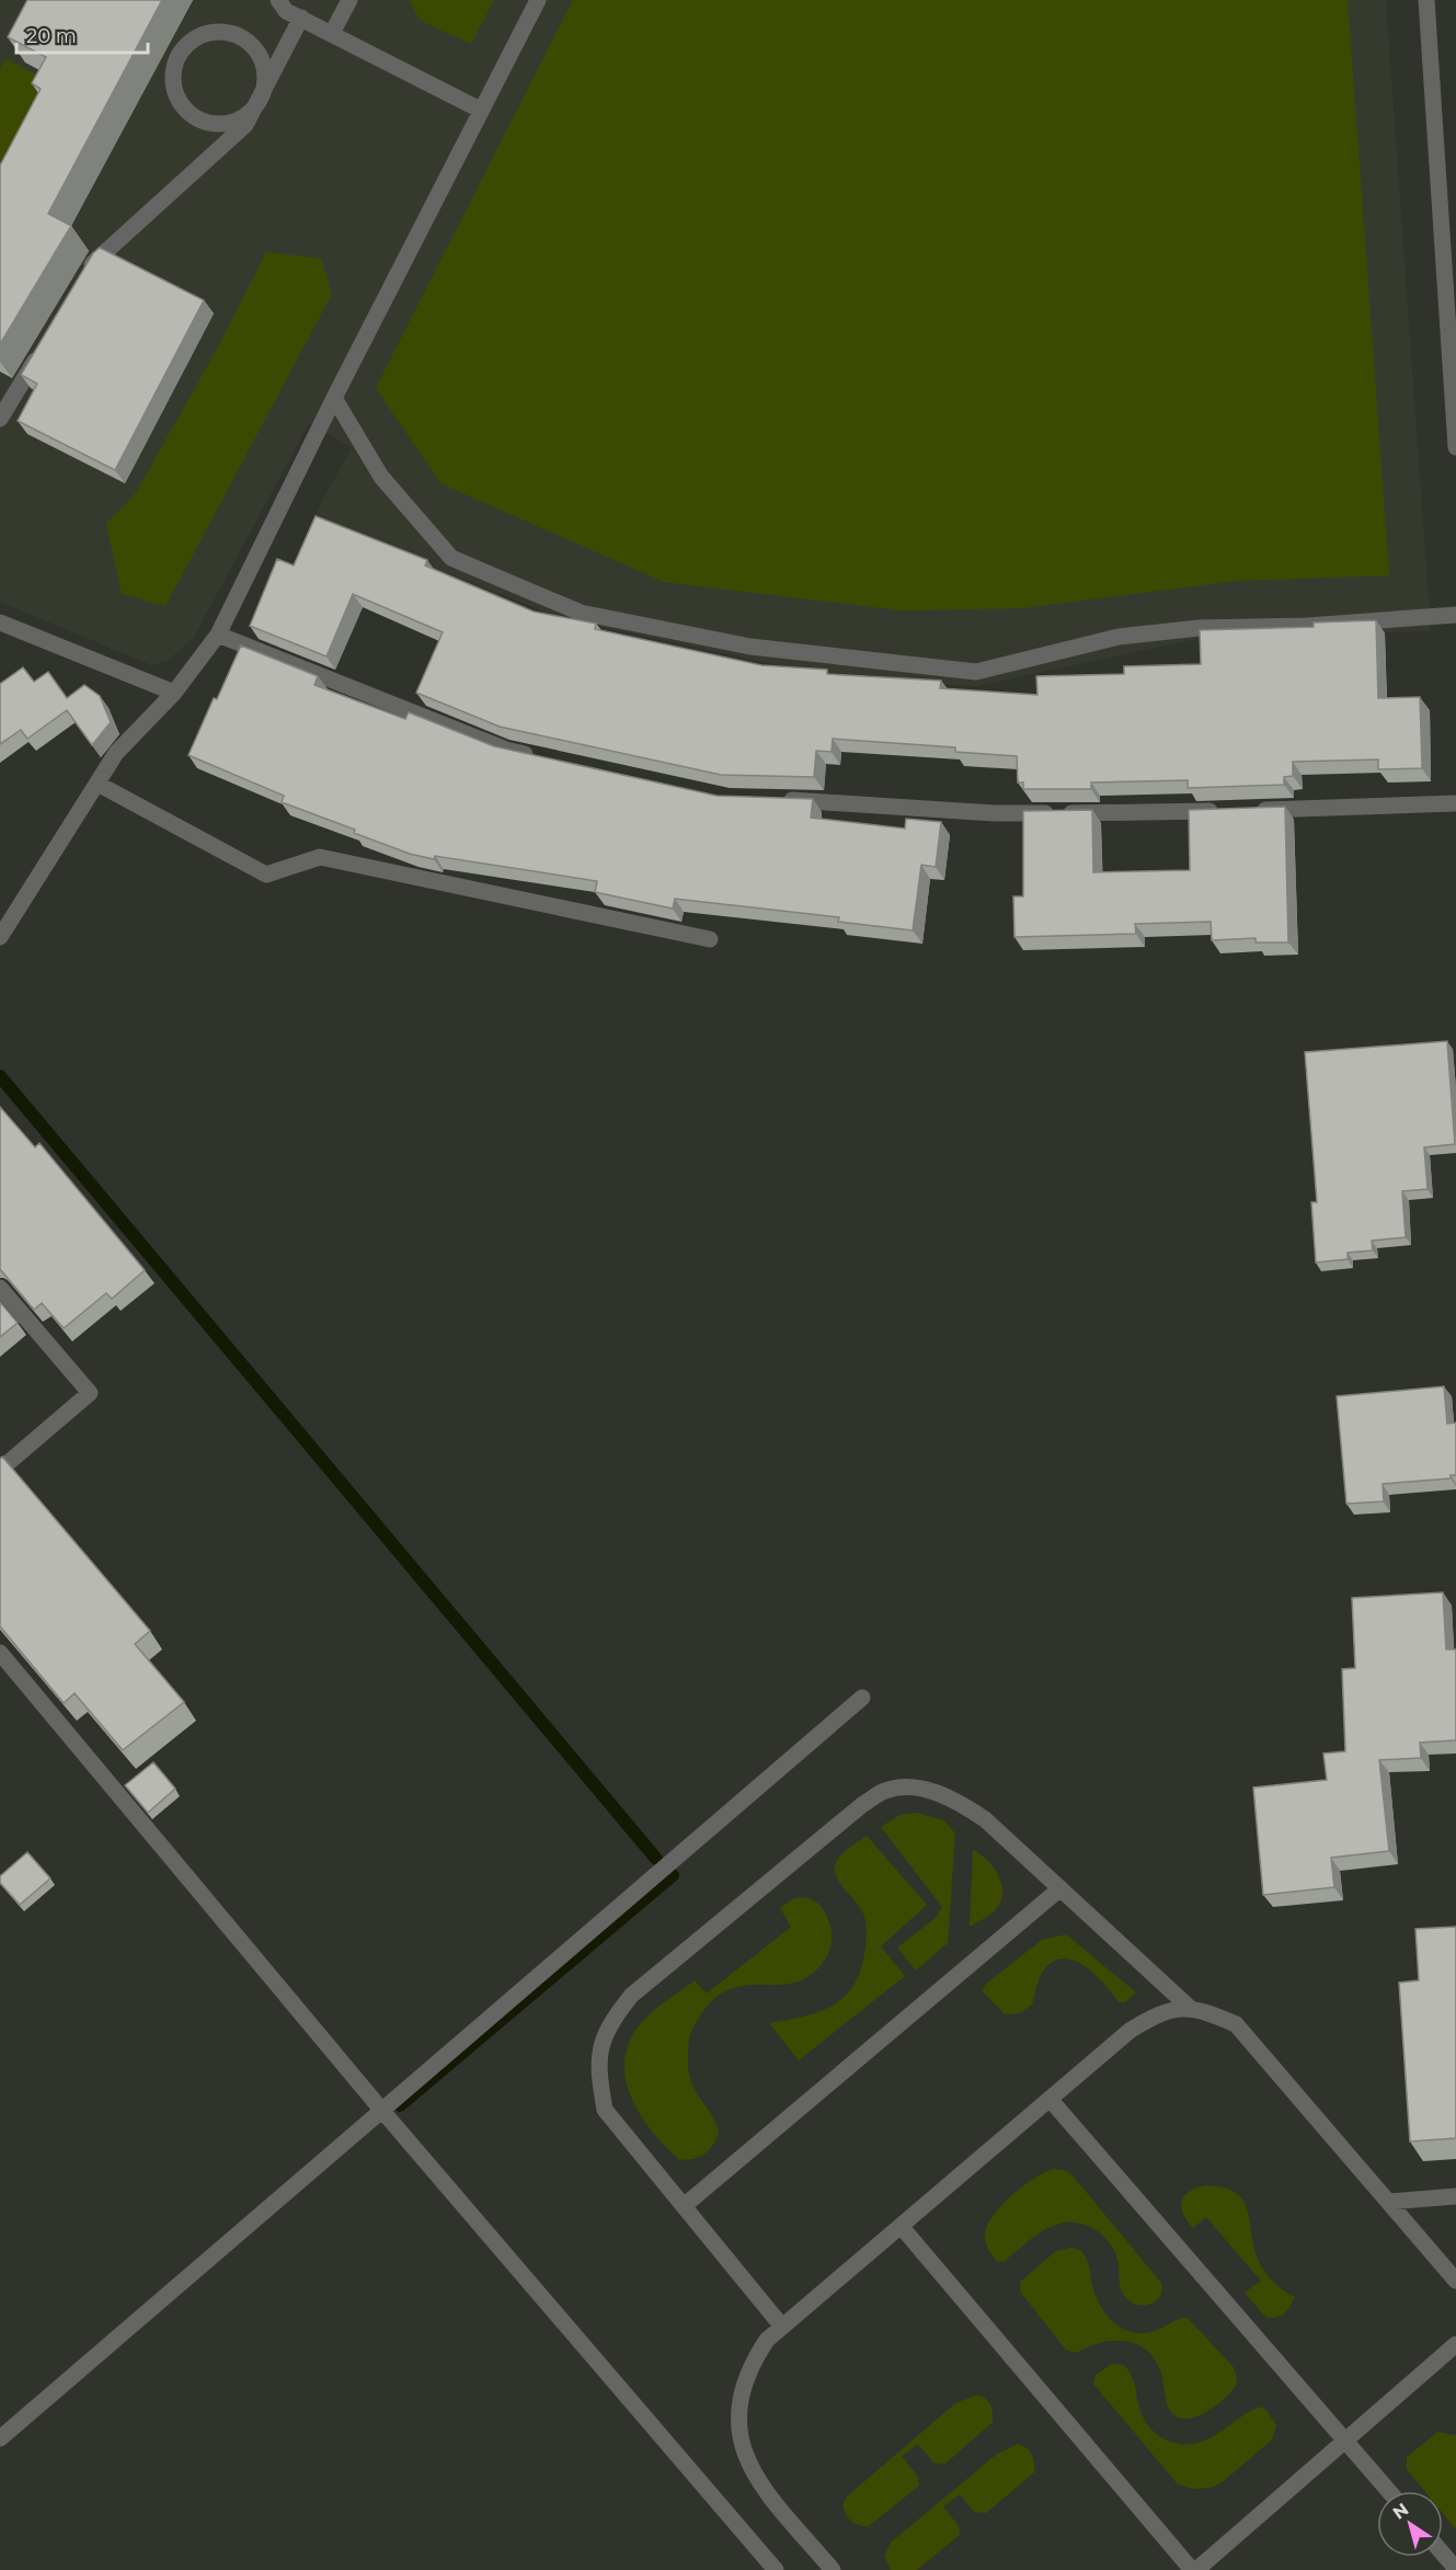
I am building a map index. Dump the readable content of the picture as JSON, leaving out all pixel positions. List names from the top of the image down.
{
  "scale_bar": "20 m",
  "north": "top left"
}
